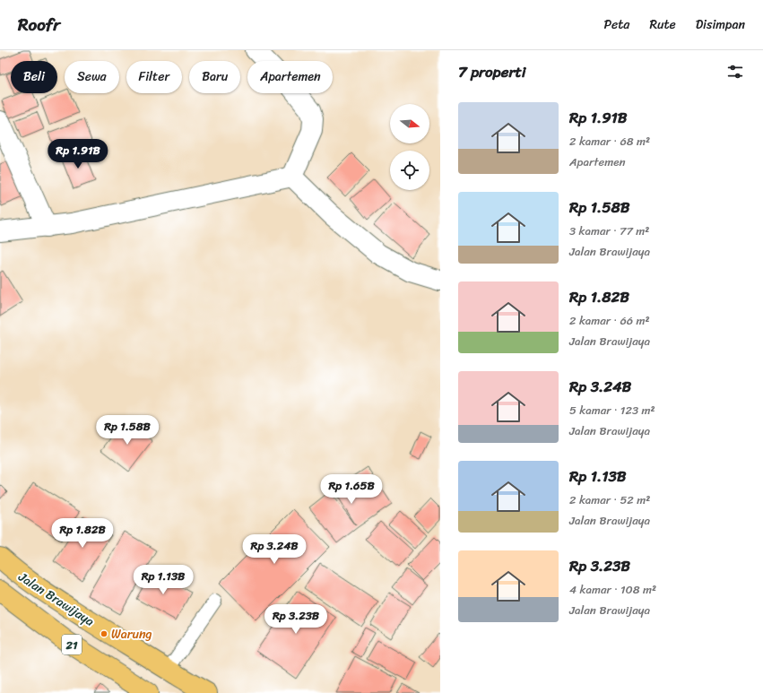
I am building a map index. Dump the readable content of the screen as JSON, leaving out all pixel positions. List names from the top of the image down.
{
  "streets": {
    "highway": ["Jalan Brawijaya", "21"]
  },
  "places": ["Warung"],
  "north": "right",
  "page": {
    "header": "Roofr",
    "nav": ["Peta", "Rute", "Disimpan"],
    "heading": "7 properti",
    "chip": [
      "Beli",
      "Sewa",
      "Filter",
      "Baru",
      "Apartemen"
    ],
    "list": [
      {
        "name": "Rp 1.91B",
        "note": "2 kamar · 68 m² · Apartemen"
      },
      {
        "name": "Rp 1.58B",
        "note": "3 kamar · 77 m² · Jalan Brawijaya"
      },
      {
        "name": "Rp 1.82B",
        "note": "2 kamar · 66 m² · Jalan Brawijaya"
      },
      {
        "name": "Rp 3.24B",
        "note": "5 kamar · 123 m² · Jalan Brawijaya"
      },
      {
        "name": "Rp 1.13B",
        "note": "2 kamar · 52 m² · Jalan Brawijaya"
      },
      {
        "name": "Rp 3.23B",
        "note": "4 kamar · 108 m² · Jalan Brawijaya"
      }
    ],
    "price": [
      "Rp 1.91B",
      "Rp 1.58B",
      "Rp 1.65B",
      "Rp 1.82B",
      "Rp 3.24B",
      "Rp 1.13B",
      "Rp 3.23B"
    ]
  }
}
